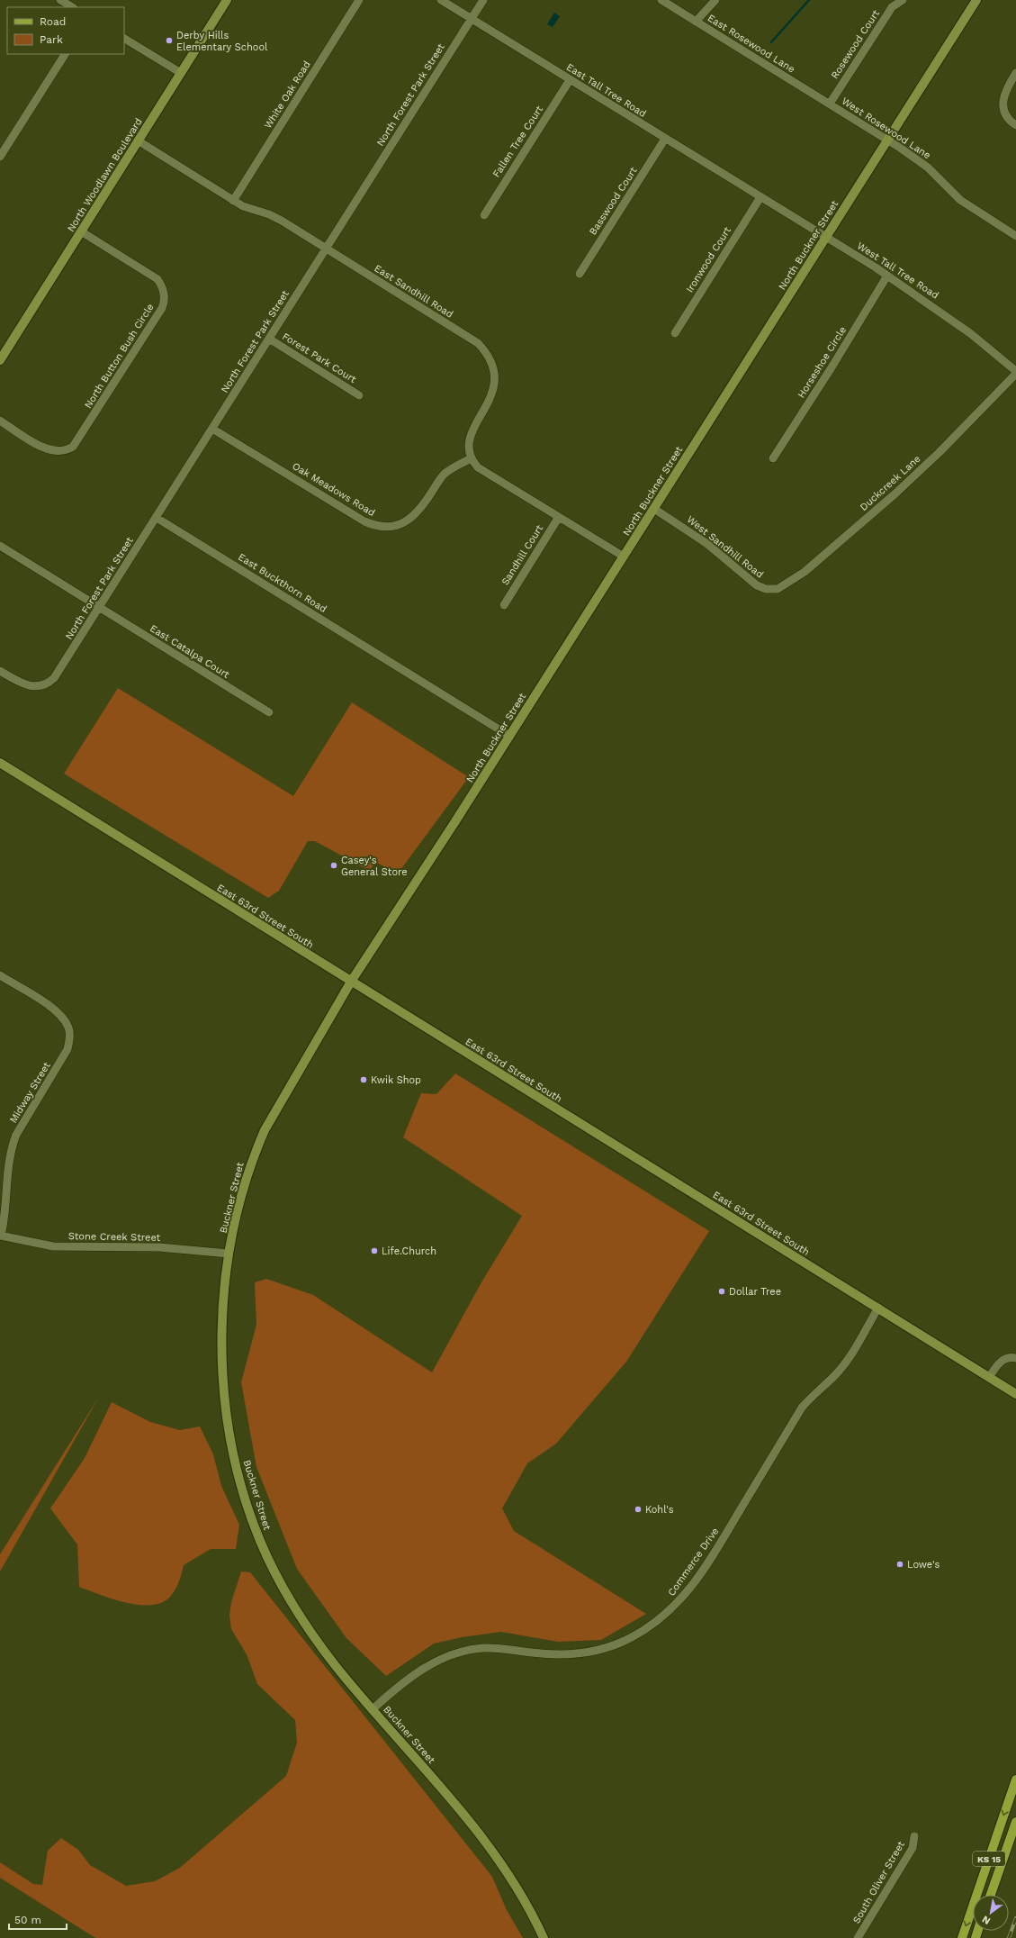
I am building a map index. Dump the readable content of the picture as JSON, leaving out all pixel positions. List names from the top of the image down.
{
  "streets": {
    "main road": [
      "North Woodlawn Boulevard",
      "North Buckner Street",
      "East 63rd Street South",
      "Buckner Street",
      "KS 15"
    ],
    "street": [
      "East Rosewood Lane",
      "Rosewood Court",
      "East Tall Tree Road",
      "White Oak Road",
      "North Forest Park Street",
      "West Rosewood Lane",
      "Fallen Tree Court",
      "Basswood Court",
      "Ironwood Court",
      "West Tall Tree Road",
      "East Sandhill Road",
      "North Button Bush Circle",
      "Forest Park Court",
      "Horseshoe Circle",
      "Duckcreek Lane",
      "Oak Meadows Road",
      "West Sandhill Road",
      "Sandhill Court",
      "East Buckthorn Road",
      "East Catalpa Court",
      "Midway Street",
      "Stone Creek Street",
      "Commerce Drive",
      "South Oliver Street"
    ]
  },
  "crossings": [
    ["East Rosewood Lane", "Rosewood Court"],
    ["East Rosewood Lane", "West Rosewood Lane"],
    ["Rosewood Court", "West Rosewood Lane"],
    ["East Tall Tree Road", "North Forest Park Street"],
    ["East Tall Tree Road", "Fallen Tree Court"],
    ["East Tall Tree Road", "Basswood Court"],
    ["East Tall Tree Road", "Ironwood Court"],
    ["East Tall Tree Road", "West Tall Tree Road"],
    ["White Oak Road", "East Sandhill Road"],
    ["North Forest Park Street", "East Sandhill Road"],
    ["North Forest Park Street", "Forest Park Court"],
    ["North Forest Park Street", "Oak Meadows Road"],
    ["North Forest Park Street", "East Buckthorn Road"],
    ["North Forest Park Street", "East Catalpa Court"],
    ["West Rosewood Lane", "North Buckner Street"],
    ["North Woodlawn Boulevard", "East Sandhill Road"],
    ["North Woodlawn Boulevard", "North Button Bush Circle"],
    ["North Buckner Street", "West Tall Tree Road"],
    ["North Buckner Street", "West Sandhill Road"],
    ["North Buckner Street", "East Buckthorn Road"],
    ["North Buckner Street", "East 63rd Street South"],
    ["North Buckner Street", "Buckner Street"],
    ["Ironwood Court", "West Tall Tree Road"],
    ["West Tall Tree Road", "Horseshoe Circle"],
    ["West Tall Tree Road", "Duckcreek Lane"],
    ["East Sandhill Road", "Oak Meadows Road"],
    ["Duckcreek Lane", "West Sandhill Road"],
    ["East 63rd Street South", "Commerce Drive"],
    ["Midway Street", "Stone Creek Street"],
    ["Buckner Street", "Stone Creek Street"],
    ["Buckner Street", "Commerce Drive"]
  ],
  "places": [
    "Derby Hills Elementary School",
    "Casey's General Store",
    "Kwik Shop",
    "Life.Church",
    "Dollar Tree",
    "Kohl's",
    "Lowe's"
  ],
  "legend": ["Road", "Park"],
  "scale_bar": "50 m",
  "north": "bottom left"
}
